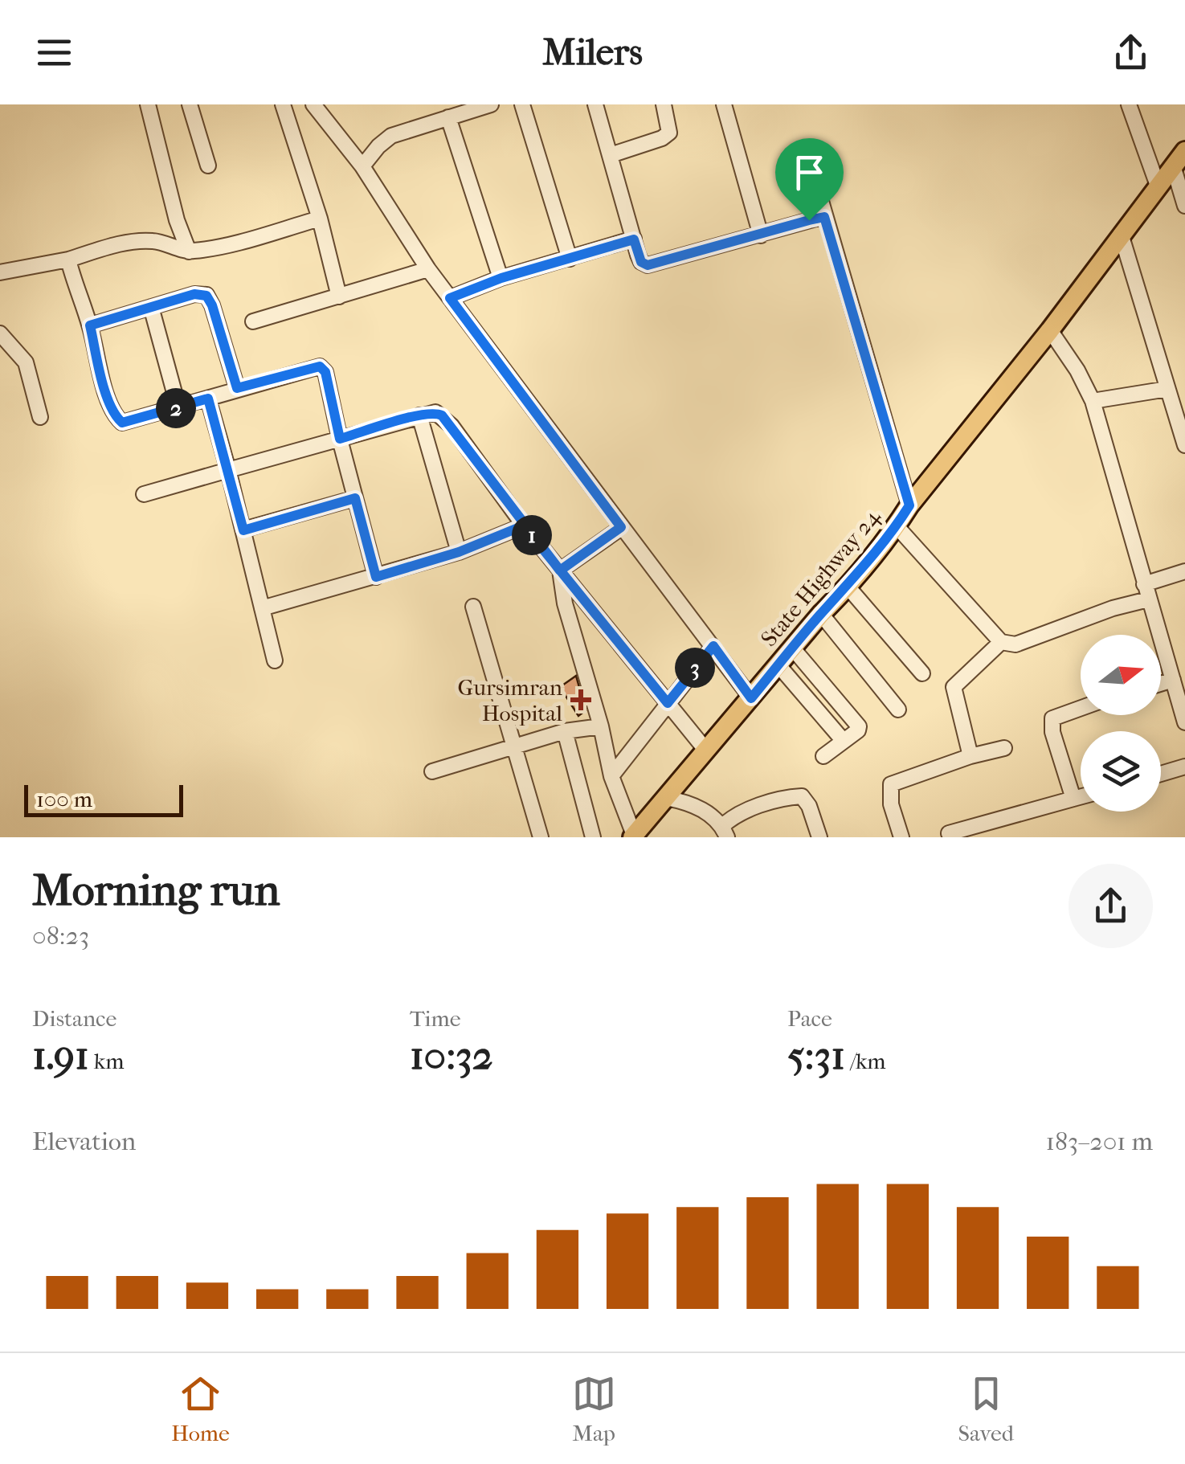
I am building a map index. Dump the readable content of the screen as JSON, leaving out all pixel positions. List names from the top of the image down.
{
  "streets": {
    "main road": ["State Highway 24"]
  },
  "places": {
    "health": ["Gursimran Hospital"]
  },
  "scale_bar": "100 m",
  "north": "right",
  "page": {
    "header": "Milers",
    "pins": ["2", "1", "3"],
    "scale": "100 m",
    "heading": ["Morning run", "08:23"],
    "stats": [
      ["Distance", "1.91 km"],
      ["Time", "10:32"],
      ["Pace", "5:31 /km"]
    ],
    "chart": ["Elevation", "183–201 m"],
    "tabs": ["Home", "Map", "Saved"]
  }
}
